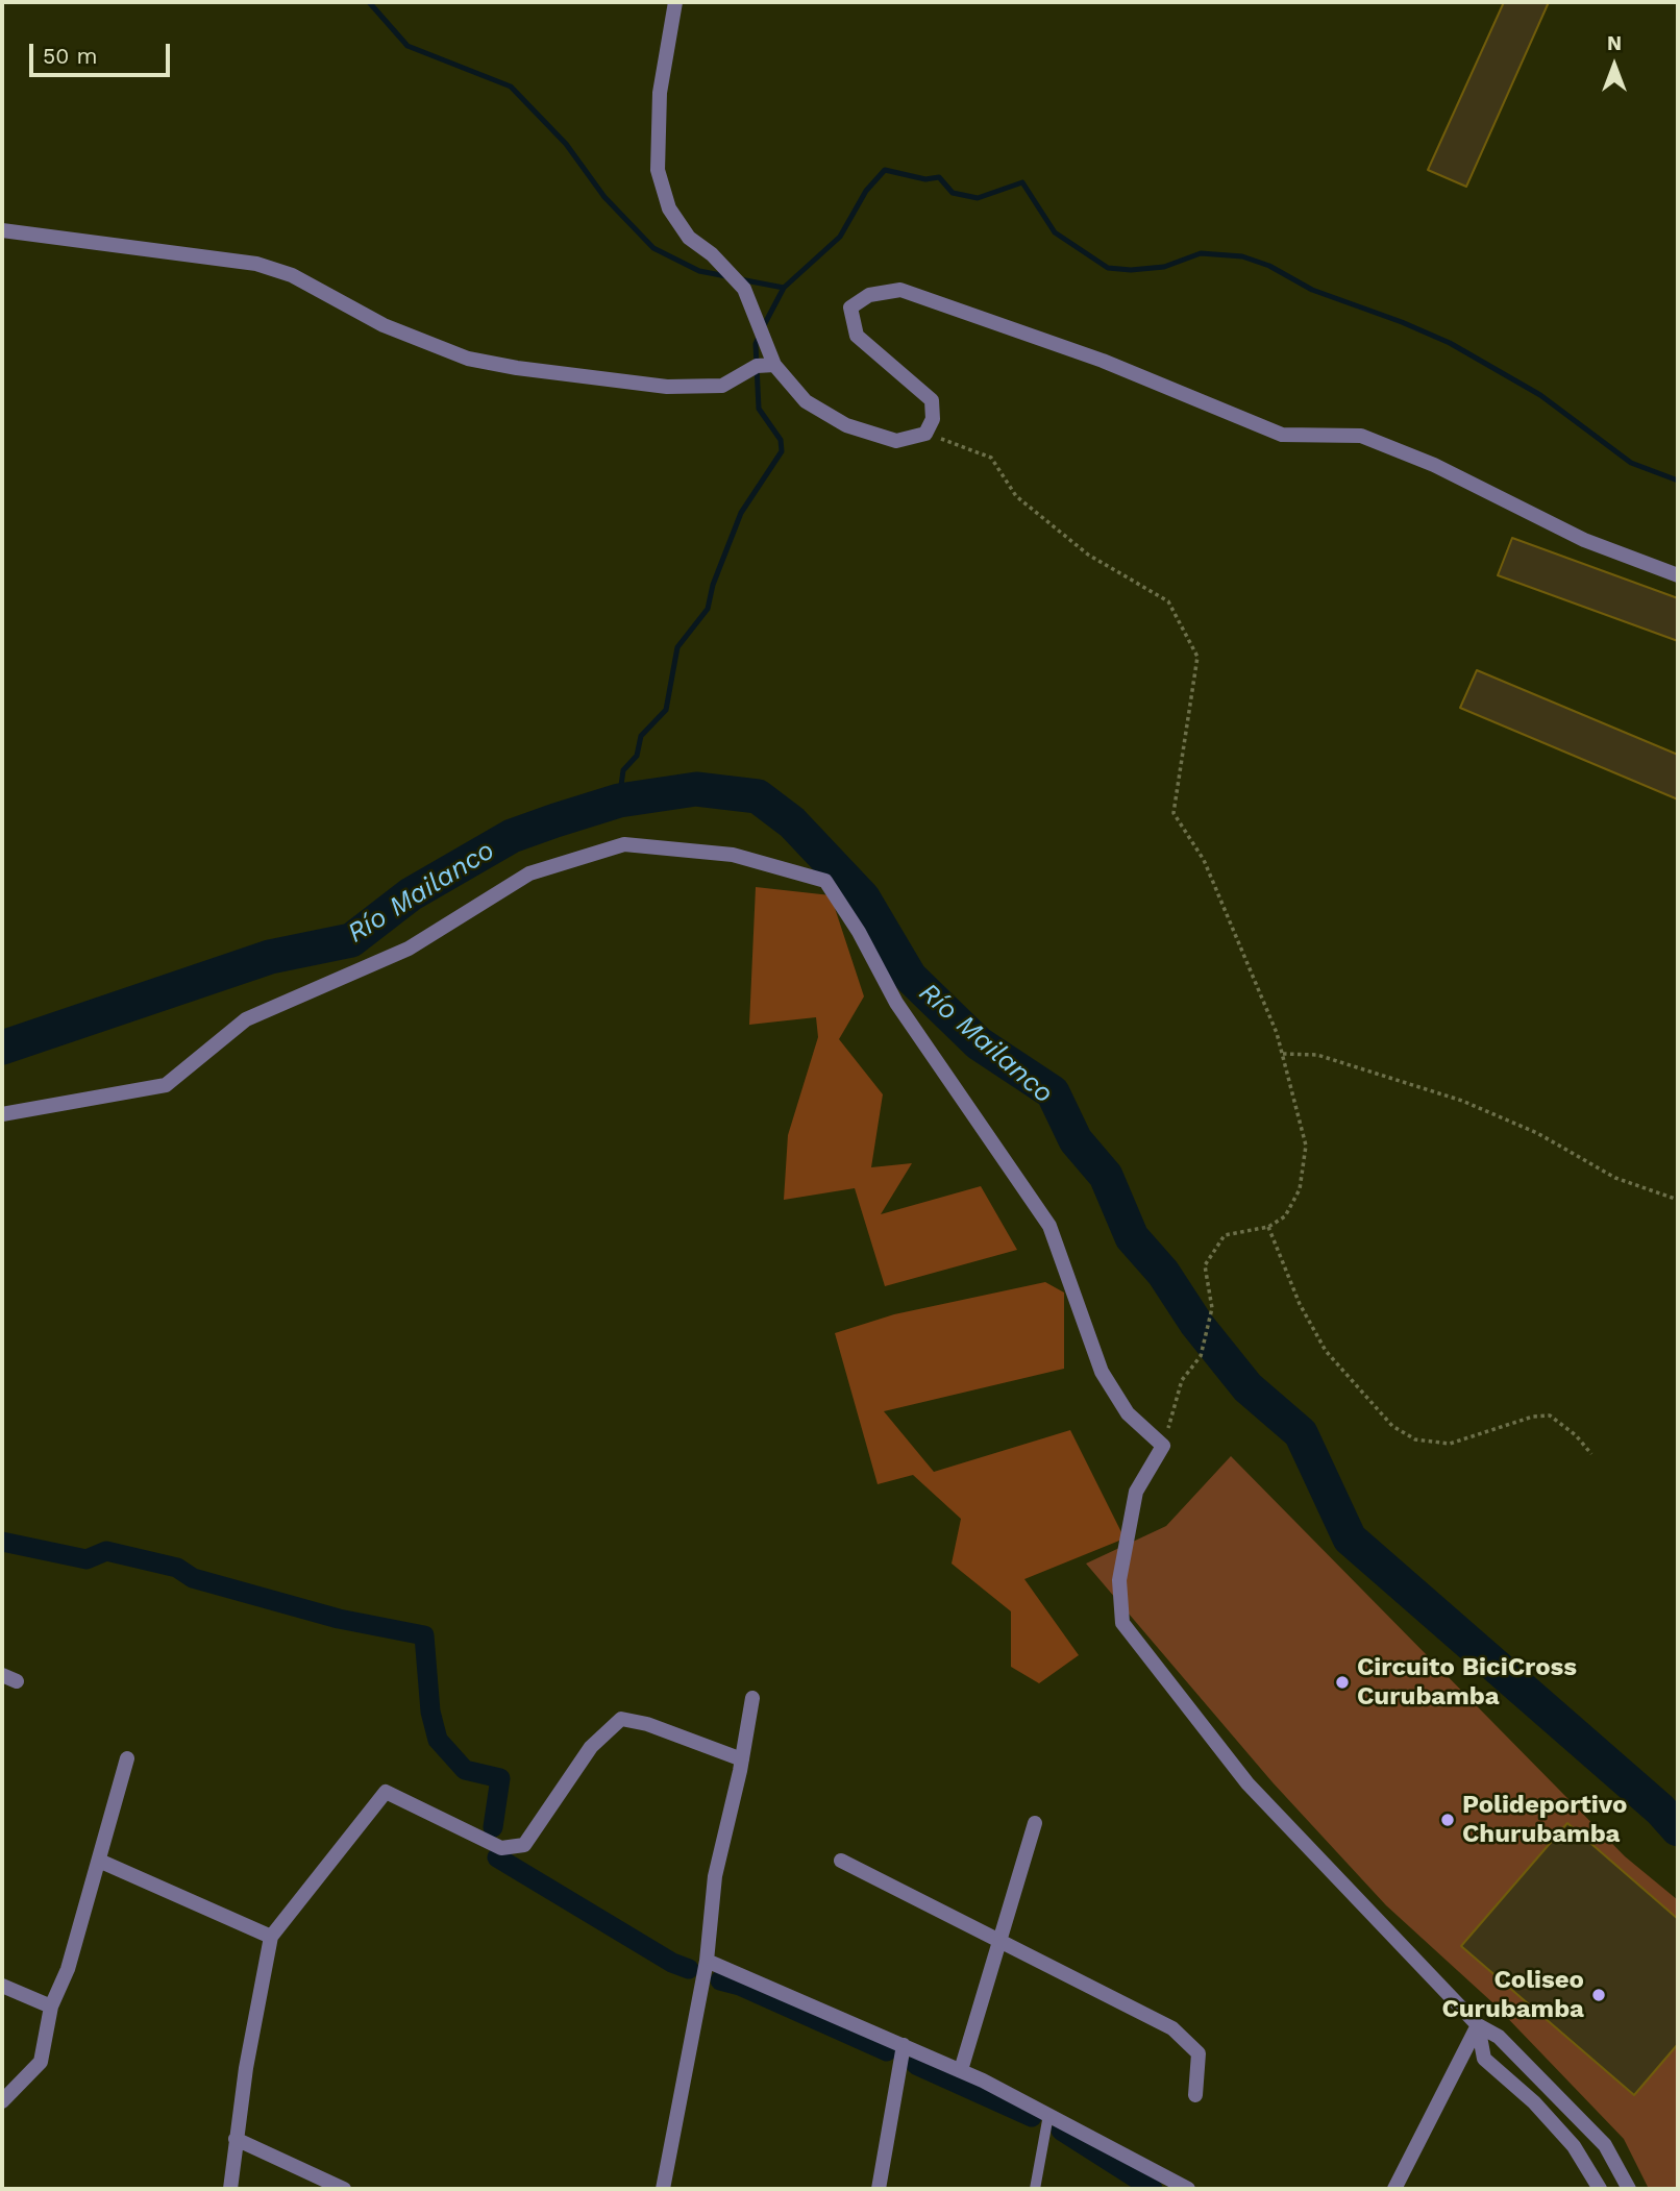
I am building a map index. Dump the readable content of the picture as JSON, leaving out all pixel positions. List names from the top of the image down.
{
  "water": ["Río Mailanco"],
  "places": ["Circuito BiciCross Curubamba", "Polideportivo Churubamba", "Coliseo Curubamba"],
  "scale_bar": "50 m",
  "north": "top"
}
